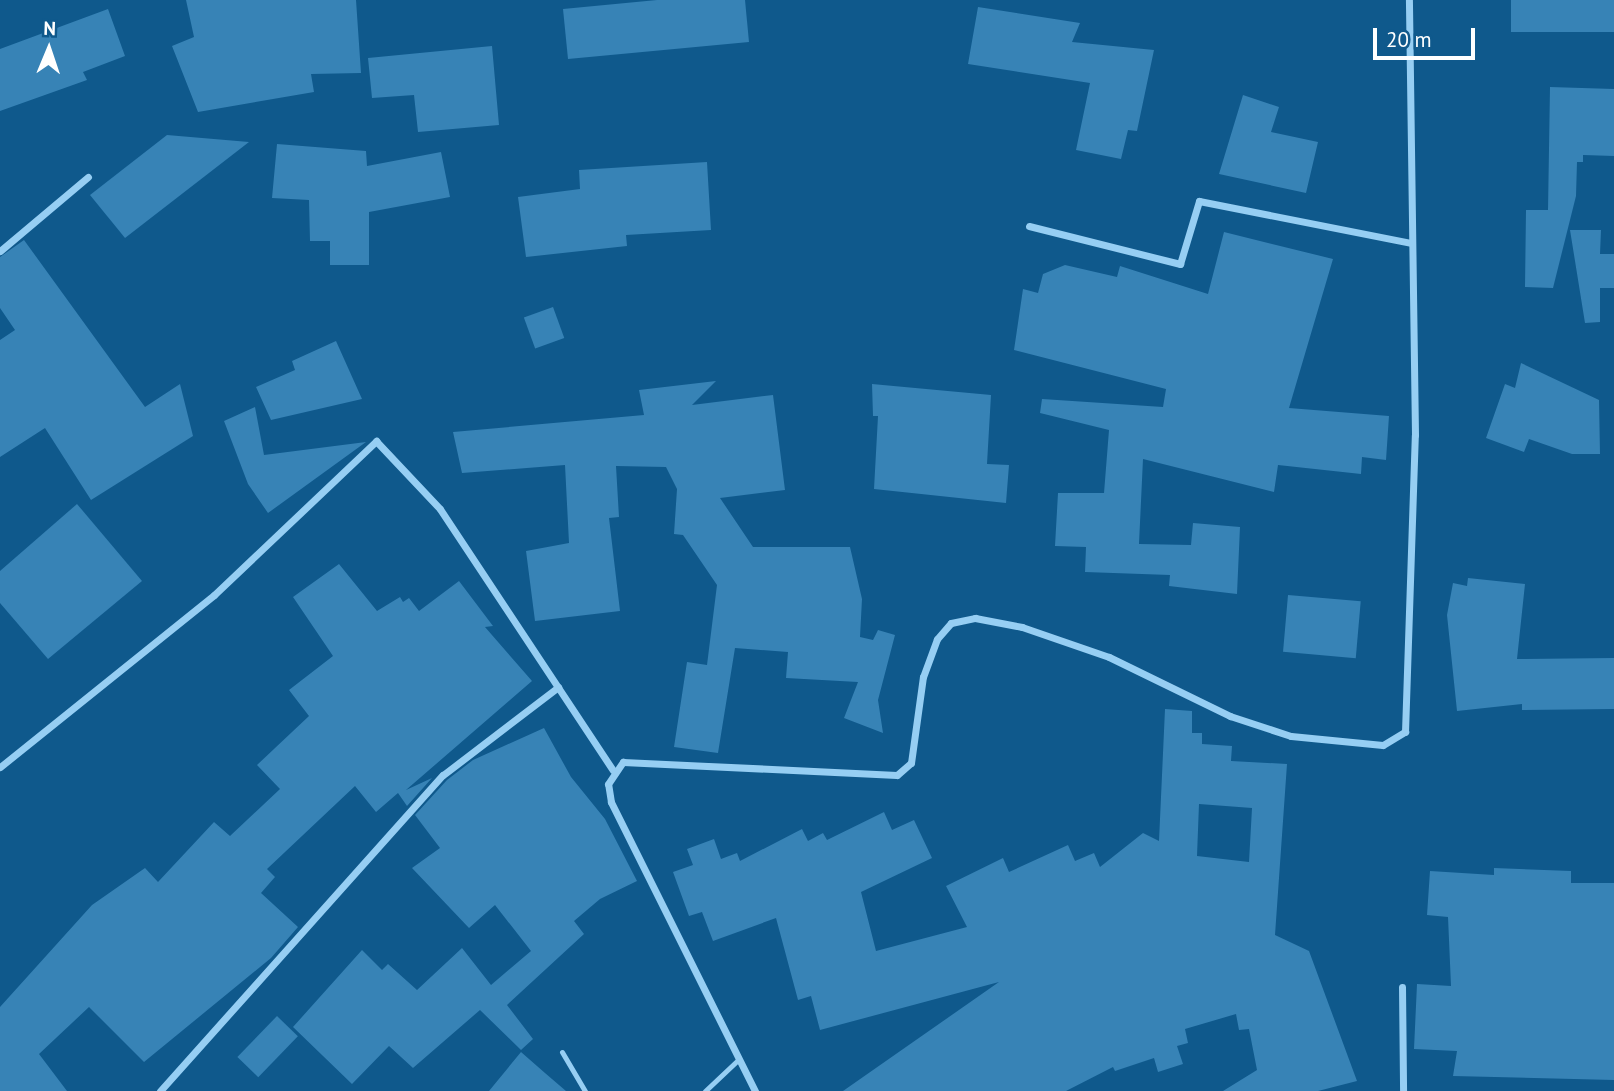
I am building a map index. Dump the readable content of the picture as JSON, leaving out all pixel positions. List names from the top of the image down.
{
  "scale_bar": "20 m",
  "north": "top"
}
